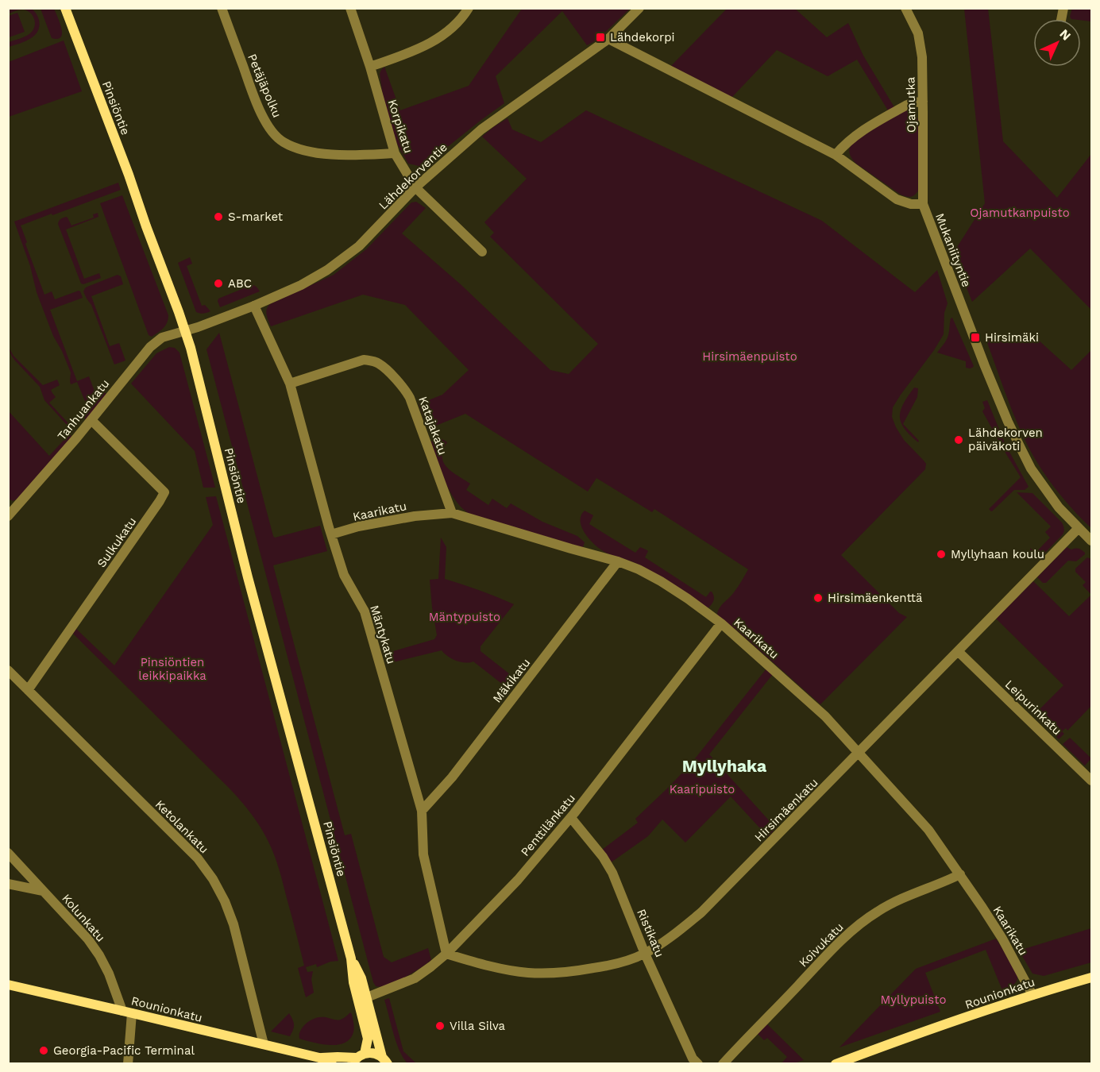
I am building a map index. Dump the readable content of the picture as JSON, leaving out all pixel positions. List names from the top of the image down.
{
  "streets": {
    "main road": ["Pinsiöntie", "Rounionkatu"],
    "street": [
      "Petäjäpolku",
      "Ojamutka",
      "Korpikatu",
      "Lähdekorventie",
      "Mukaniityntie",
      "Tanhuankatu",
      "Katajakatu",
      "Kaarikatu",
      "Sulkukatu",
      "Mäntykatu",
      "Mäkikatu",
      "Leipurinkatu",
      "Hirsimäenkatu",
      "Penttilänkatu",
      "Ketolankatu",
      "Kolunkatu",
      "Ristikatu",
      "Koivukatu"
    ]
  },
  "crossings": [
    ["Petäjäpolku", "Korpikatu"],
    ["Ojamutka", "Mukaniityntie"],
    ["Pinsiöntie", "Lähdekorventie"],
    ["Pinsiöntie", "Tanhuankatu"],
    ["Pinsiöntie", "Penttilänkatu"],
    ["Pinsiöntie", "Rounionkatu"],
    ["Korpikatu", "Lähdekorventie"],
    ["Lähdekorventie", "Mukaniityntie"],
    ["Lähdekorventie", "Tanhuankatu"],
    ["Lähdekorventie", "Mäntykatu"],
    ["Mukaniityntie", "Hirsimäenkatu"],
    ["Tanhuankatu", "Sulkukatu"],
    ["Katajakatu", "Kaarikatu"],
    ["Katajakatu", "Mäntykatu"],
    ["Kaarikatu", "Mäntykatu"],
    ["Kaarikatu", "Mäkikatu"],
    ["Kaarikatu", "Hirsimäenkatu"],
    ["Kaarikatu", "Penttilänkatu"],
    ["Kaarikatu", "Koivukatu"],
    ["Kaarikatu", "Rounionkatu"],
    ["Sulkukatu", "Ketolankatu"],
    ["Mäntykatu", "Mäkikatu"],
    ["Mäntykatu", "Hirsimäenkatu"],
    ["Mäntykatu", "Penttilänkatu"],
    ["Leipurinkatu", "Hirsimäenkatu"],
    ["Hirsimäenkatu", "Penttilänkatu"],
    ["Hirsimäenkatu", "Ristikatu"],
    ["Penttilänkatu", "Ristikatu"],
    ["Ketolankatu", "Rounionkatu"],
    ["Kolunkatu", "Rounionkatu"]
  ],
  "districts": ["Myllyhaka"],
  "parks": [
    "Ojamutkanpuisto",
    "Hirsimäenpuisto",
    "Mäntypuisto",
    "Pinsiöntien leikkipaikka",
    "Kaaripuisto",
    "Myllypuisto"
  ],
  "places": {
    "transit": ["Lähdekorpi", "Hirsimäki"],
    "other": [
      "S-market",
      "ABC",
      "Lähdekorven päiväkoti",
      "Myllyhaan koulu",
      "Hirsimäenkenttä",
      "Villa Silva",
      "Georgia-Pacific Terminal"
    ]
  },
  "north": "top right"
}
